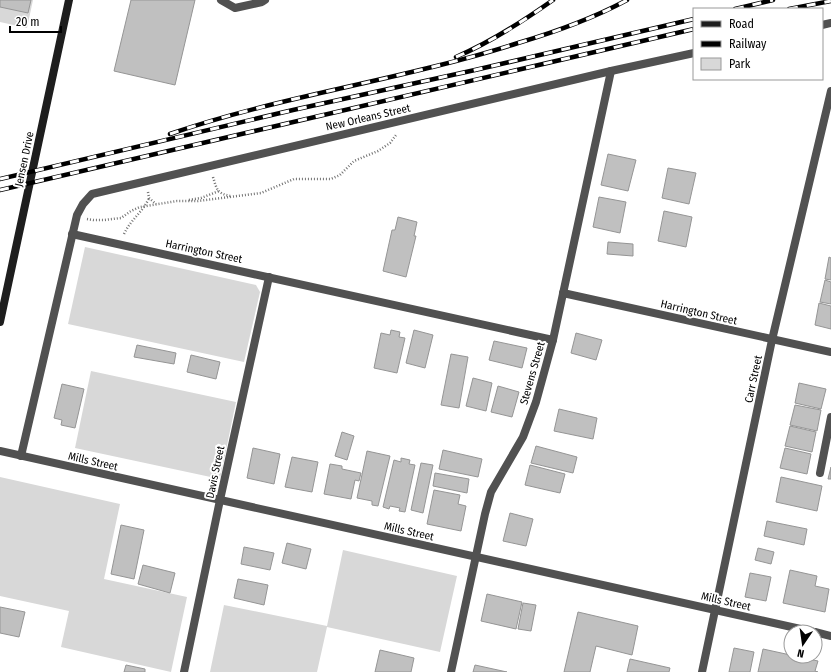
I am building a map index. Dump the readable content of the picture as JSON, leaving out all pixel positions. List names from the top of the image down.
{
  "streets": {
    "main road": ["Jensen Drive"],
    "street": [
      "New Orleans Street",
      "Harrington Street",
      "Stevens Street",
      "Carr Street",
      "Mills Street",
      "Davis Street"
    ]
  },
  "crossings": [
    ["New Orleans Street", "Harrington Street"],
    ["New Orleans Street", "Stevens Street"],
    ["Harrington Street", "Stevens Street"],
    ["Harrington Street", "Carr Street"],
    ["Harrington Street", "Davis Street"],
    ["Stevens Street", "Mills Street"],
    ["Carr Street", "Mills Street"],
    ["Mills Street", "Davis Street"]
  ],
  "legend": ["Road", "Railway", "Park"],
  "scale_bar": "20 m",
  "north": "bottom"
}
